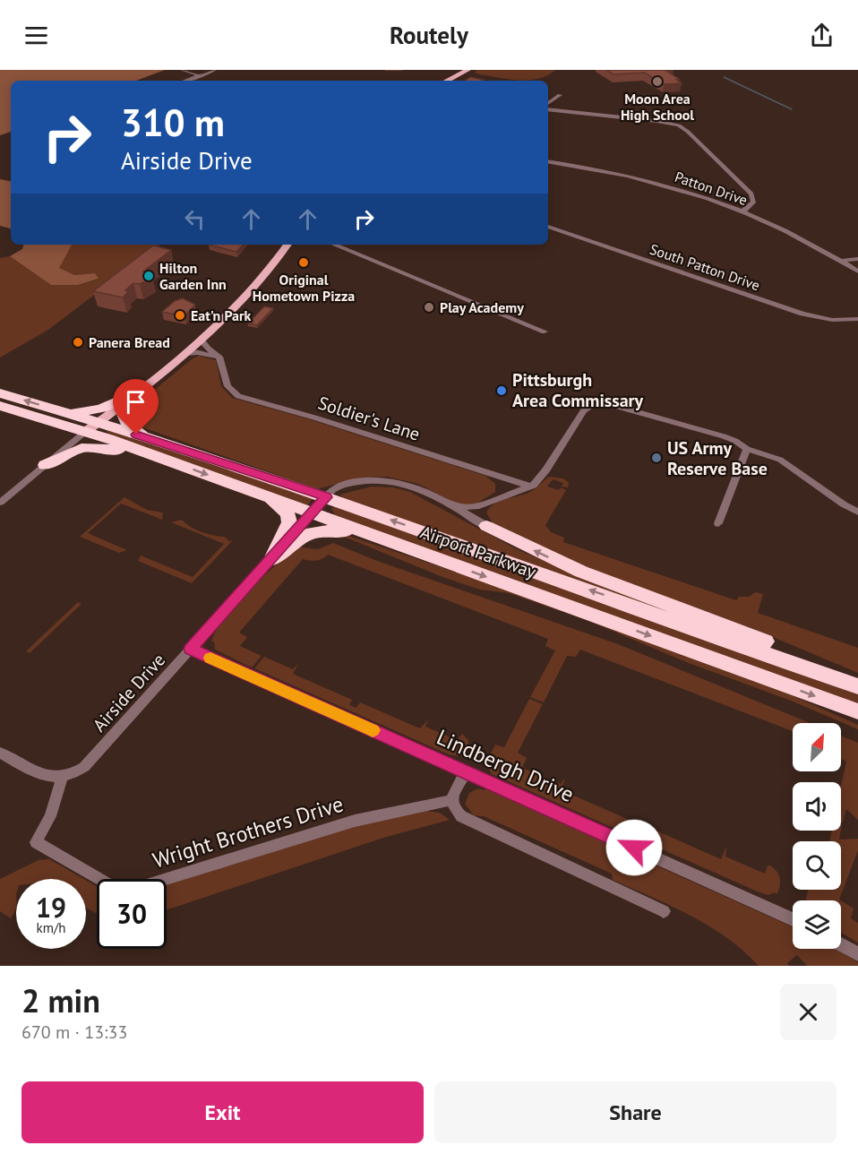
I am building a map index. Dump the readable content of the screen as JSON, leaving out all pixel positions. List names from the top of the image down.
{
  "streets": {
    "highway": ["Airport Parkway"],
    "street": [
      "Patton Drive",
      "South Patton Drive",
      "Soldier's Lane",
      "Airside Drive",
      "Lindbergh Drive",
      "Wright Brothers Drive"
    ]
  },
  "crossings": [
    ["Airport Parkway", "Airside Drive"],
    ["Airside Drive", "Lindbergh Drive"],
    ["Airside Drive", "Wright Brothers Drive"]
  ],
  "places": [
    "Moon Area High School",
    "Original Hometown Pizza",
    "Hilton Garden Inn",
    "Play Academy",
    "Eat'n Park",
    "Panera Bread",
    "Pittsburgh Area Commissary",
    "US Army Reserve Base"
  ],
  "north": "top right",
  "page": {
    "header": "Routely",
    "turn": ["310 m", "Airside Drive"],
    "speed": "19 km/h",
    "limit": "30",
    "heading": ["2 min", "670 m · 13:33"],
    "buttons": ["Exit", "Share"]
  }
}
